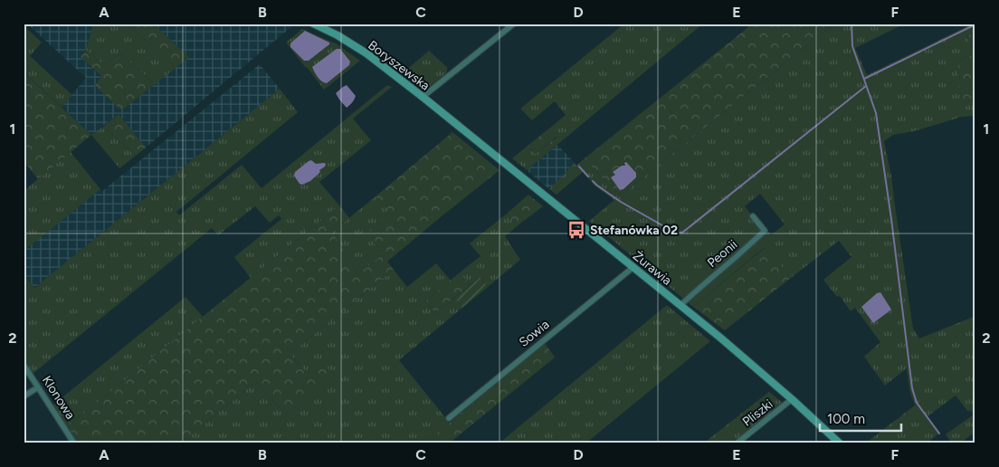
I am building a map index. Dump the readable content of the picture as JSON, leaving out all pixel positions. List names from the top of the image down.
{
  "streets": {
    "main road": ["Boryszewska", "Żurawia"],
    "street": [
      "Peonii",
      "Sowia",
      "Klonowa",
      "Pliszki"
    ]
  },
  "crossings": [
    ["Boryszewska", "Żurawia"],
    ["Peonii", "Żurawia"],
    ["Żurawia", "Sowia"],
    ["Żurawia", "Pliszki"]
  ],
  "places": {
    "bus stop": ["Stefanówka 02"]
  },
  "scale_bar": "100 m",
  "grid": {
    "columns": [
      "A",
      "B",
      "C",
      "D",
      "E",
      "F"
    ],
    "rows": ["1", "2"]
  }
}
